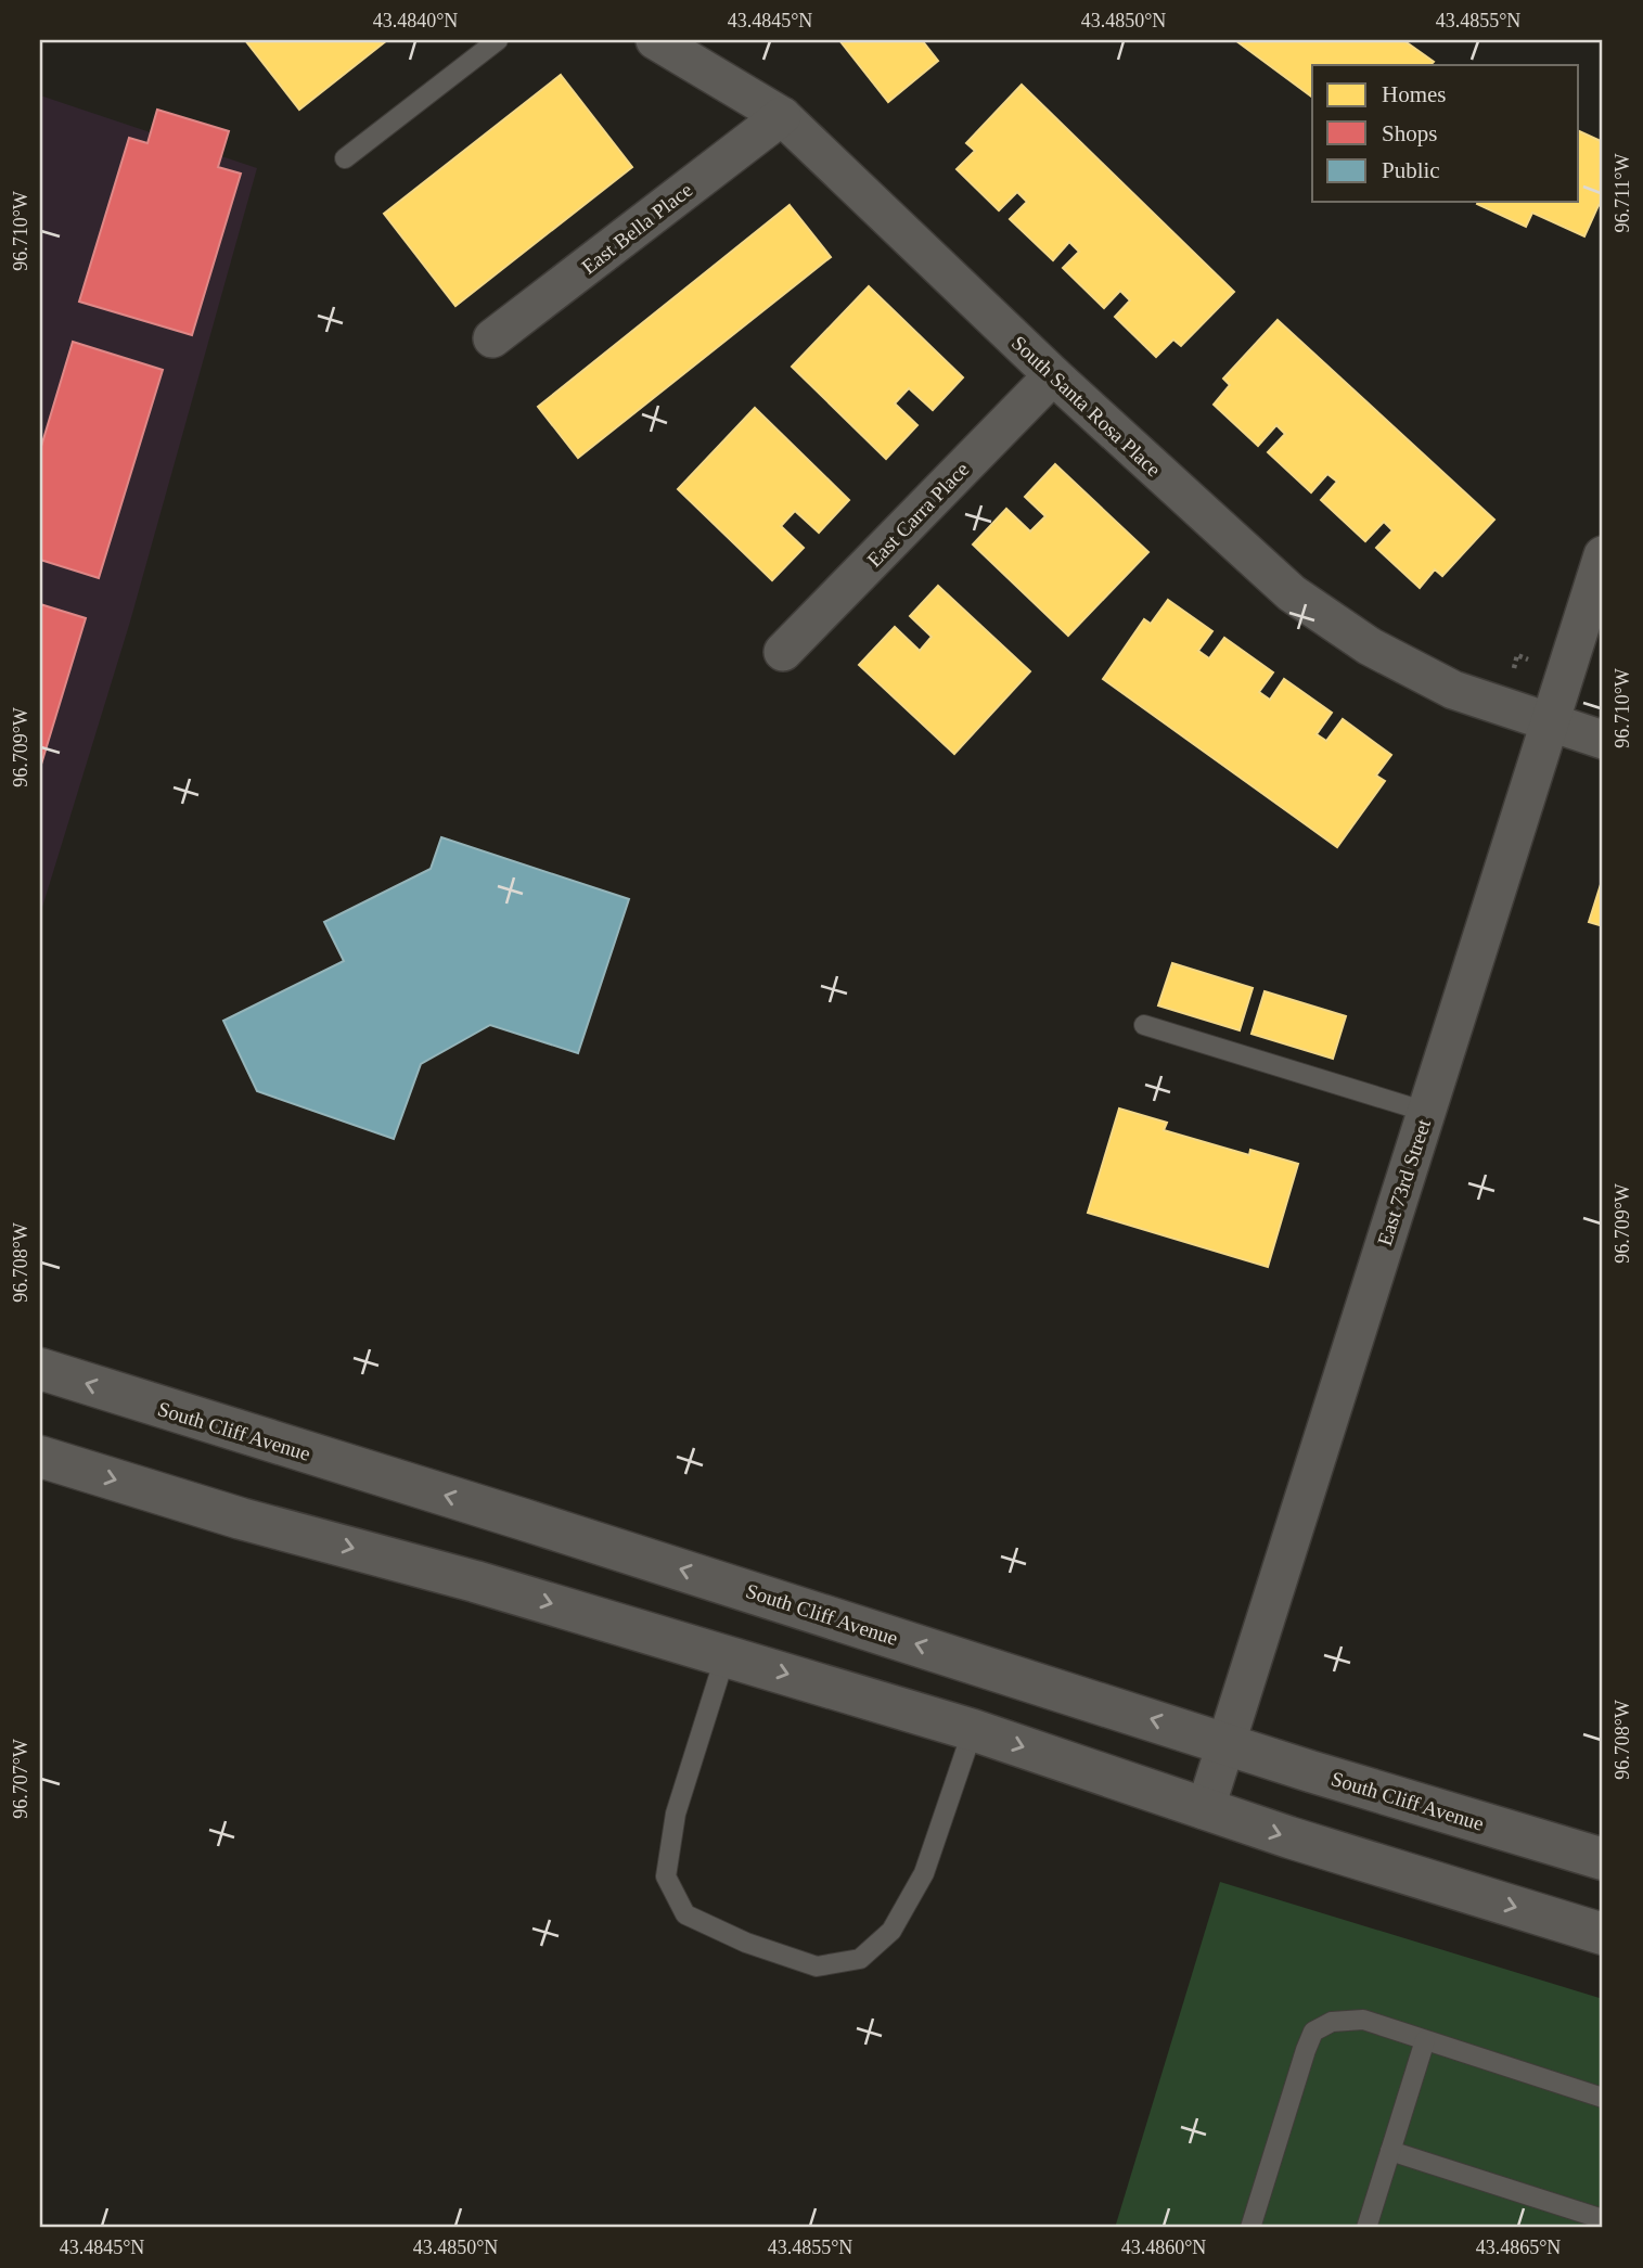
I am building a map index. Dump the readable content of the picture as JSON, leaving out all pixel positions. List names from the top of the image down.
{
  "streets": {
    "main road": ["South Cliff Avenue"],
    "street": [
      "East Bella Place",
      "South Santa Rosa Place",
      "East Carra Place",
      "East 73rd Street"
    ]
  },
  "crossings": [
    ["East Bella Place", "South Santa Rosa Place"],
    ["South Santa Rosa Place", "East Carra Place"],
    ["South Santa Rosa Place", "East 73rd Street"],
    ["East 73rd Street", "South Cliff Avenue"]
  ],
  "legend": ["Homes", "Shops", "Public"],
  "coordinates": [
    "43.4840°N",
    "43.4845°N",
    "43.4850°N",
    "43.4855°N",
    "96.711°W",
    "96.710°W",
    "96.709°W",
    "96.708°W",
    "96.707°W",
    "43.4860°N",
    "43.4865°N"
  ]
}
